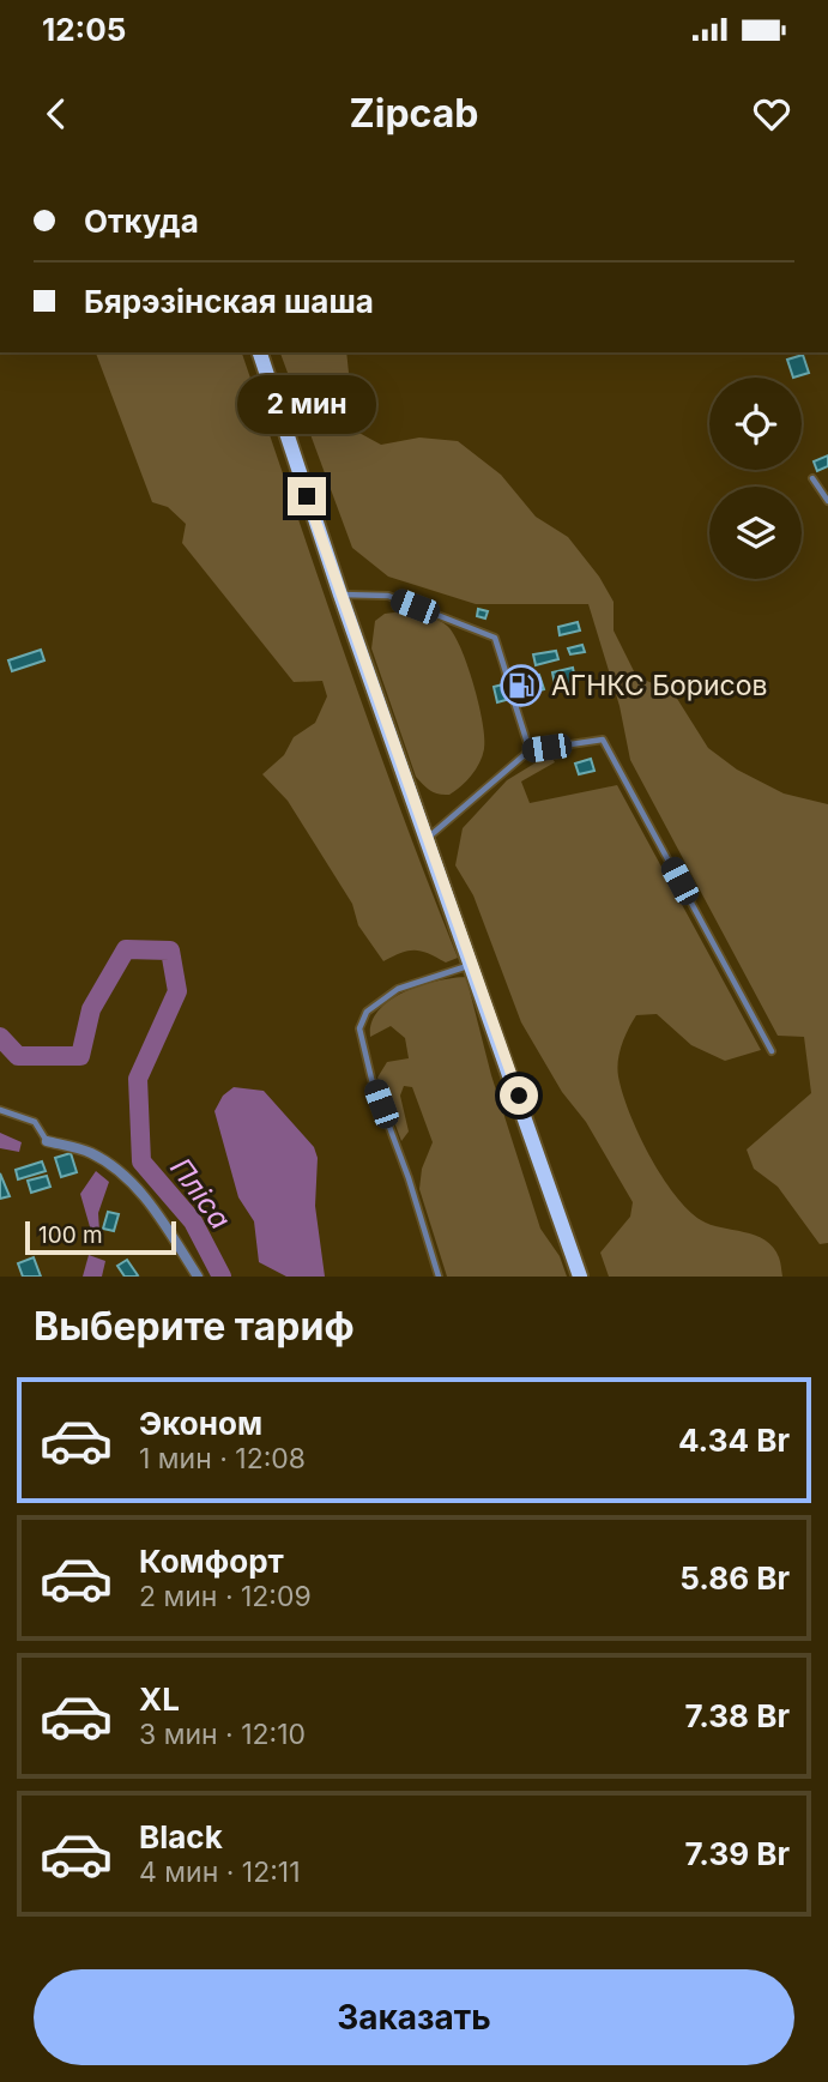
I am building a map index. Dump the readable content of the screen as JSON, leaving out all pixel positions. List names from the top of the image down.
{
  "water": ["Пліса"],
  "places": {
    "fuel station": ["АГНКС Борисов"]
  },
  "scale_bar": "100 m",
  "page": {
    "status": "12:05",
    "header": "Zipcab",
    "banner": ["Откуда", "Бярэзінская шаша"],
    "bubble": "2 мин",
    "scale": "100 m",
    "heading": "Выберите тариф",
    "list": [
      {
        "name": "Эконом",
        "note": "1 мин · 12:08",
        "value": "4.34 Br"
      },
      {
        "name": "Комфорт",
        "note": "2 мин · 12:09",
        "value": "5.86 Br"
      },
      {
        "name": "XL",
        "note": "3 мин · 12:10",
        "value": "7.38 Br"
      },
      {
        "name": "Black",
        "note": "4 мин · 12:11",
        "value": "7.39 Br"
      }
    ],
    "buttons": "Заказать"
  }
}
